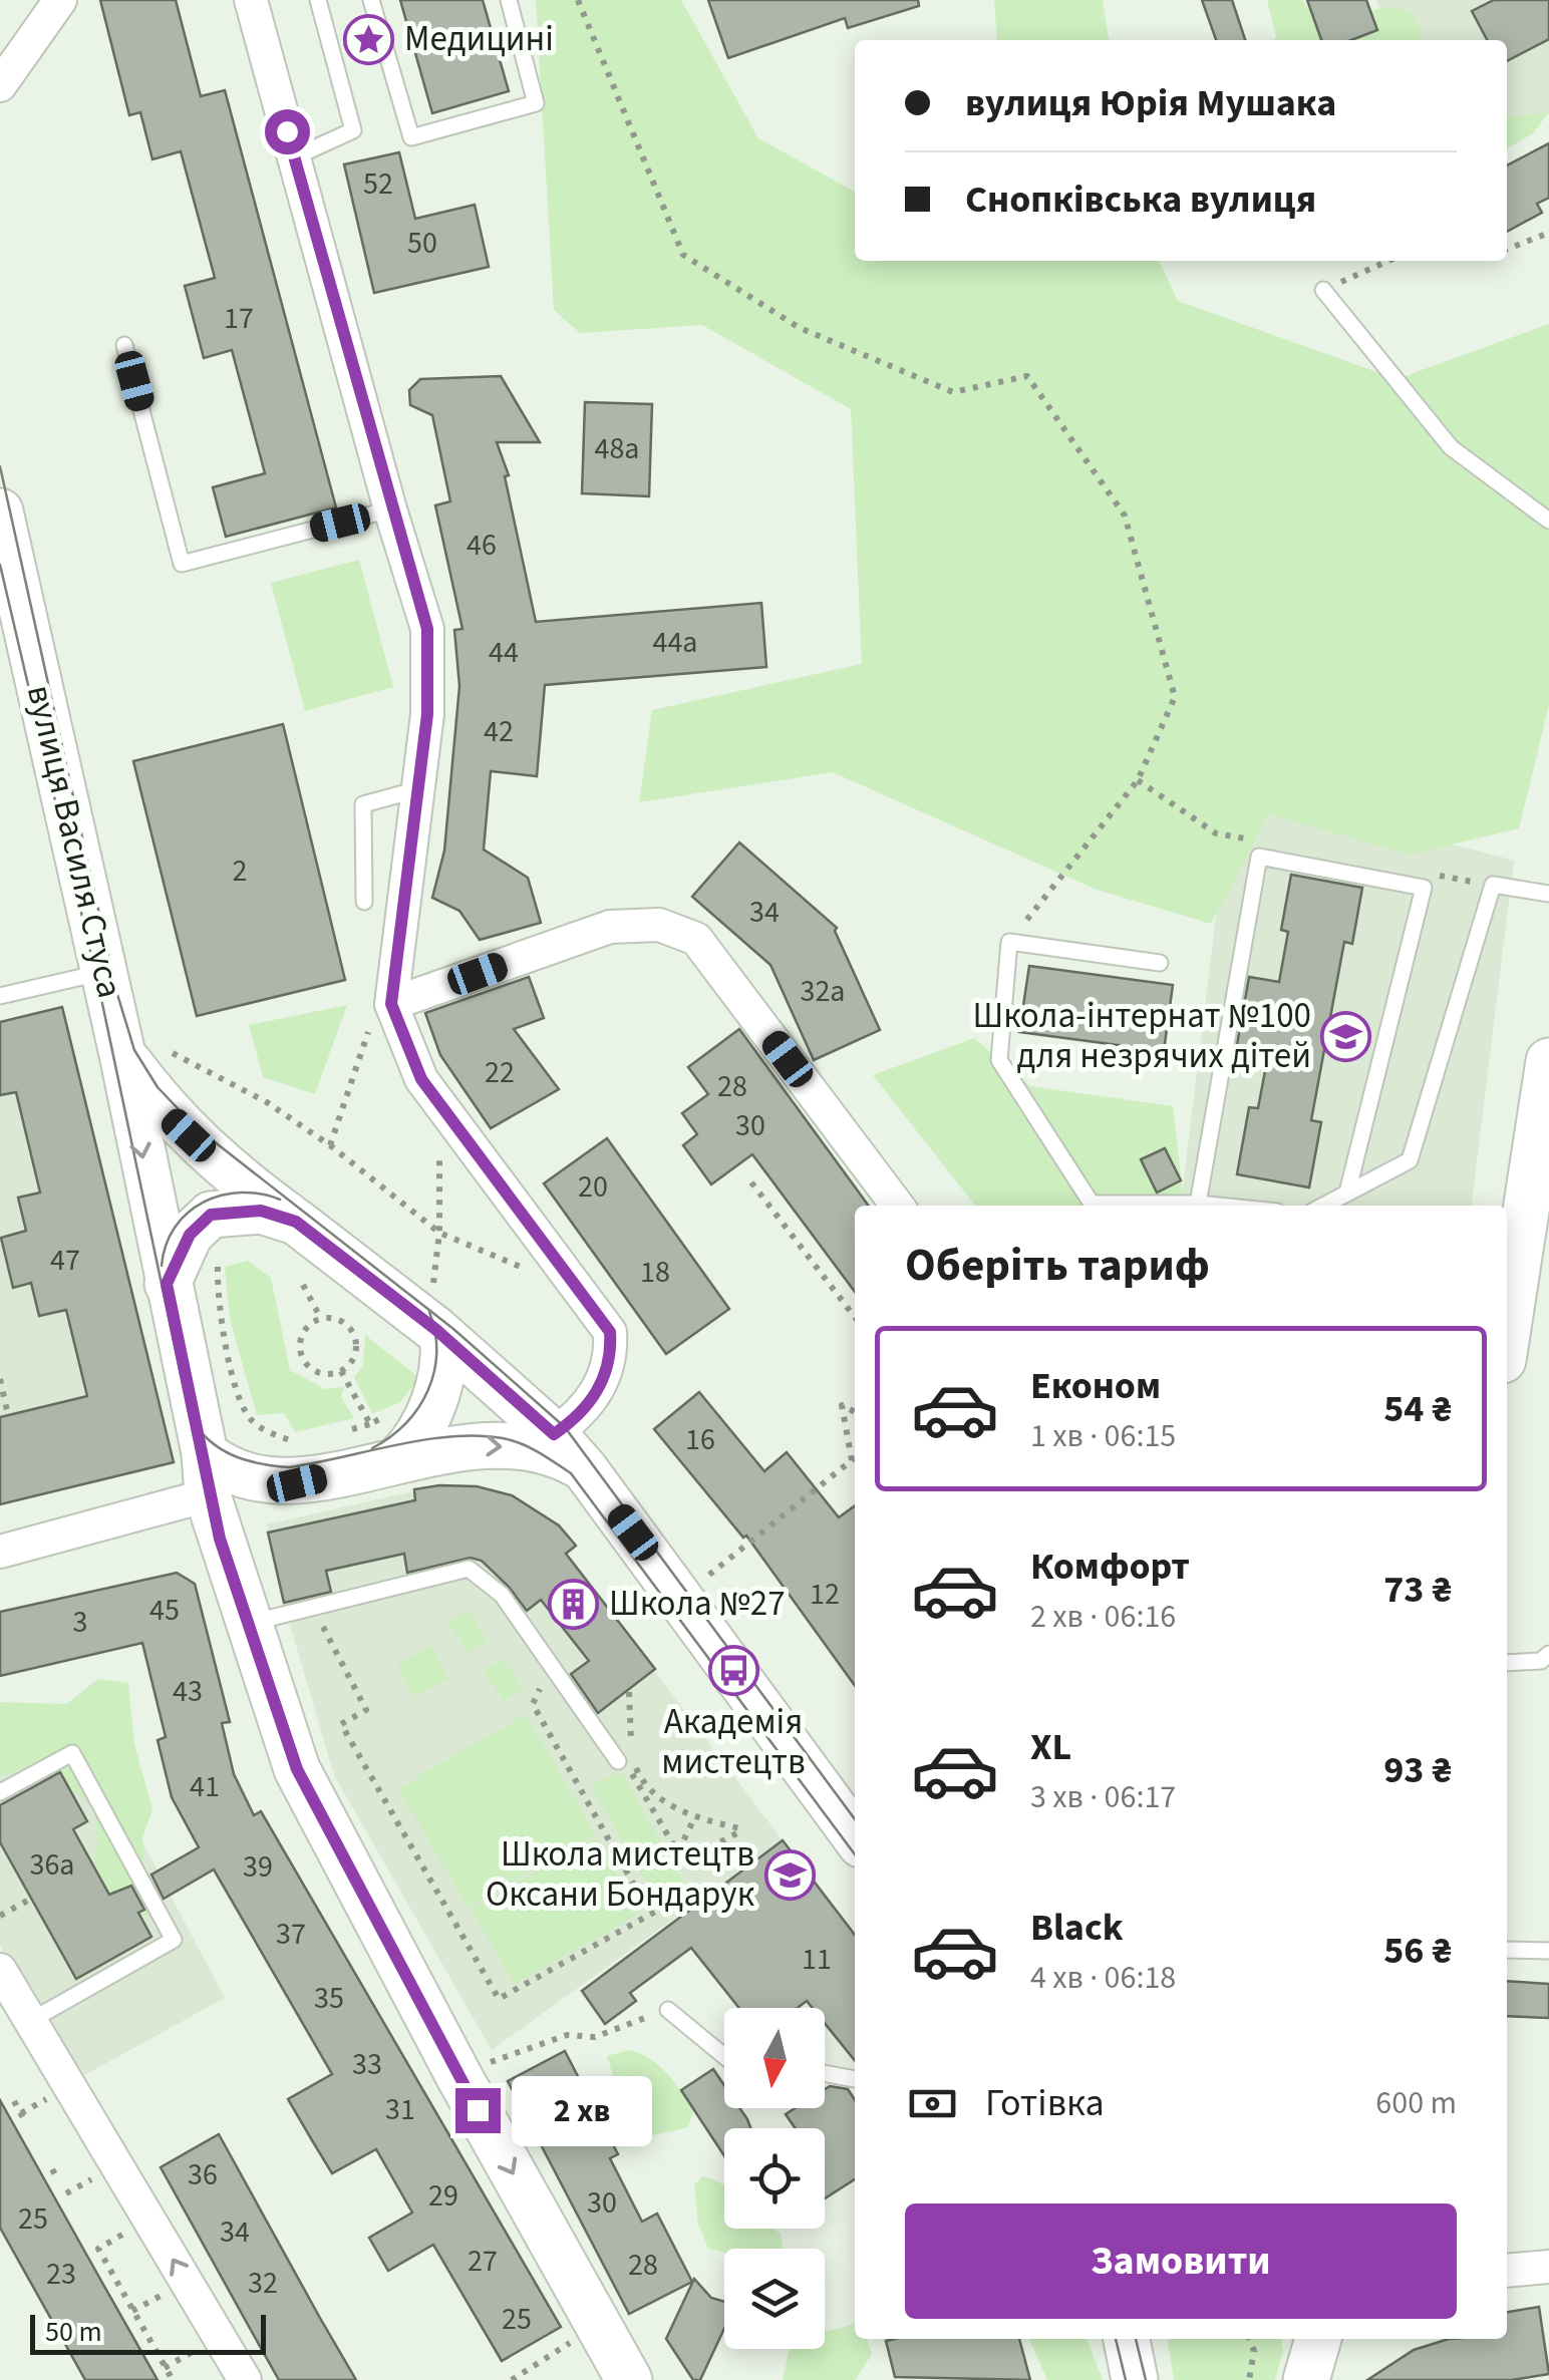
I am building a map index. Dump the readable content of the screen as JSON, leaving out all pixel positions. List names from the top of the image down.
{
  "streets": {
    "main road": ["вулиця Василя Стуса"]
  },
  "one_way": ["вулиця Василя Стуса"],
  "places": {
    "place": ["Медицині"],
    "school or university": ["Школа-інтернат №100 для незрячих дітей", "Школа мистецтв Оксани Бондарук"],
    "building": ["Школа №27"],
    "bus stop": ["Академія мистецтв"]
  },
  "house_numbers": [
    "52",
    "50",
    "17",
    "48а",
    "46",
    "44а",
    "44",
    "42",
    "2",
    "34",
    "32а",
    "22",
    "28",
    "30",
    "20",
    "47",
    "18",
    "16",
    "12",
    "45",
    "3",
    "43",
    "41",
    "36а",
    "39",
    "37",
    "11",
    "35",
    "33",
    "31",
    "36",
    "29",
    "30",
    "25",
    "34",
    "27",
    "28",
    "23",
    "32",
    "25"
  ],
  "scale_bar": "50 m",
  "north": "bottom",
  "page": {
    "banner": ["вулиця Юрія Мушака", "Снопківська вулиця"],
    "heading": "Оберіть тариф",
    "list": [
      {
        "name": "Економ",
        "note": "1 хв · 06:15",
        "value": "54 ₴"
      },
      {
        "name": "Комфорт",
        "note": "2 хв · 06:16",
        "value": "73 ₴"
      },
      {
        "name": "XL",
        "note": "3 хв · 06:17",
        "value": "93 ₴"
      },
      {
        "name": "Black",
        "note": "4 хв · 06:18",
        "value": "56 ₴"
      }
    ],
    "pay": ["Готівка", "600 m"],
    "bubble": "2 хв",
    "buttons": "Замовити",
    "scale": "50 m"
  }
}
